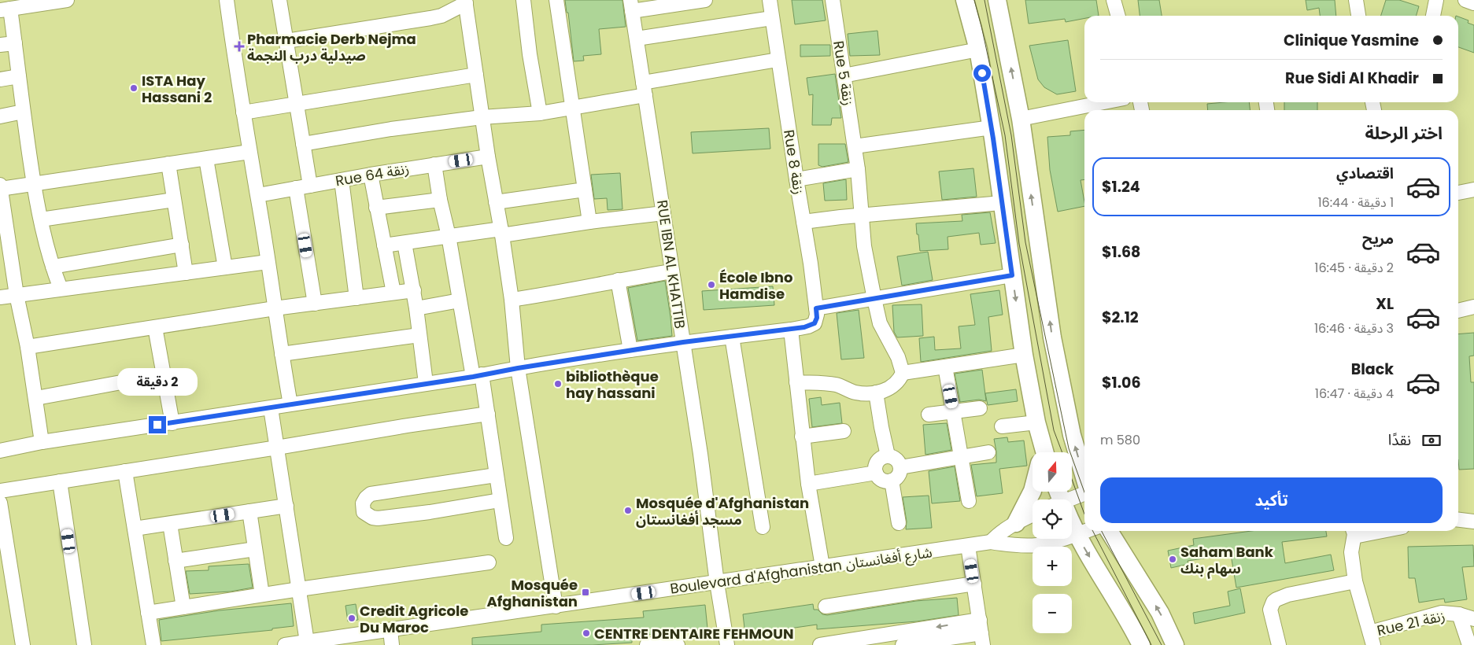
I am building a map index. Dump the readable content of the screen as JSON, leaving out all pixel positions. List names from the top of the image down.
{
  "streets": {
    "street": [
      "Rue 5 زنقة",
      "Rue 8 زنقة",
      "Rue 64 زنقة",
      "RUE IBN AL KHATTIB",
      "Boulevard d'Afghanistan شارع أفغانستان",
      "Rue 21 زنقة"
    ]
  },
  "crossings": [
    ["RUE IBN AL KHATTIB", "Boulevard d'Afghanistan شارع أفغانستان"]
  ],
  "places": {
    "health": ["Pharmacie Derb Nejma صيدلية درب النجمة"],
    "other": [
      "ISTA Hay Hassani 2",
      "École Ibno Hamdise",
      "bibliothèque hay hassani",
      "Mosquée d'Afghanistan مسجد أفغانستان",
      "Saham Bank سهام بنك",
      "Credit Agricole Du Maroc",
      "CENTRE DENTAIRE FEHMOUN"
    ],
    "transit": ["Mosquée Afghanistan"]
  },
  "north": "top",
  "page": {
    "banner": ["Clinique Yasmine", "Rue Sidi Al Khadir"],
    "heading": "اختر الرحلة",
    "list": [
      {
        "name": "اقتصادي",
        "note": "1 دقيقة · 16:44",
        "value": "$1.24"
      },
      {
        "name": "مريح",
        "note": "2 دقيقة · 16:45",
        "value": "$1.68"
      },
      {
        "name": "XL",
        "note": "3 دقيقة · 16:46",
        "value": "$2.12"
      },
      {
        "name": "Black",
        "note": "4 دقيقة · 16:47",
        "value": "$1.06"
      }
    ],
    "bubble": "2 دقيقة",
    "pay": ["نقدًا", "580 m"],
    "map_buttons": ["+", "−"],
    "buttons": "تأكيد"
  }
}
